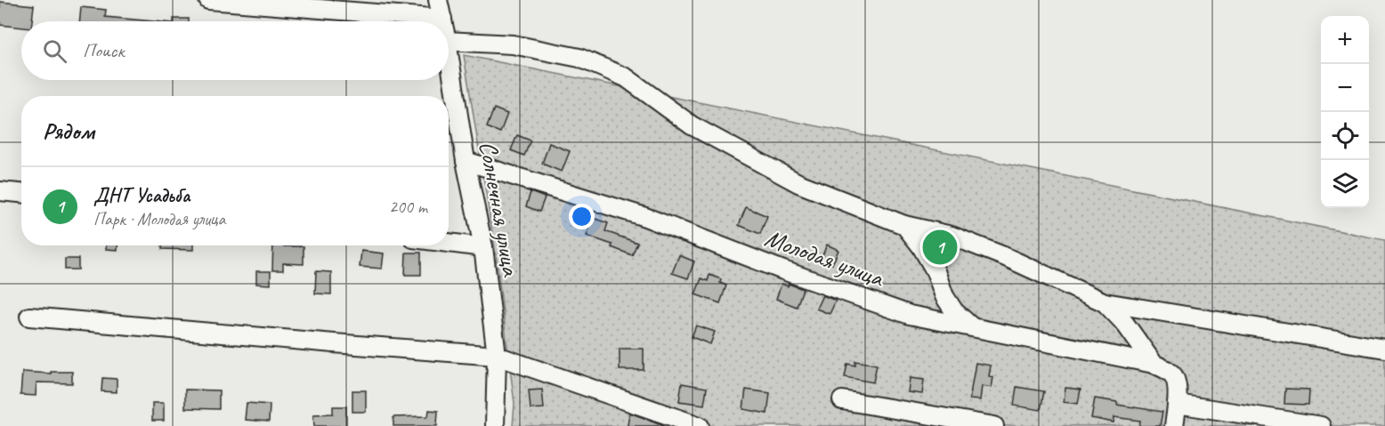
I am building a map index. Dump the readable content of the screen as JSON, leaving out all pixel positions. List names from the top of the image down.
{
  "streets": {
    "street": ["Солнечная улица", "Молодая улица"]
  },
  "crossings": [
    ["Солнечная улица", "Молодая улица"]
  ],
  "page": {
    "map_buttons": ["+", "−"],
    "search": "Поиск",
    "heading": "Рядом",
    "list": [
      {
        "mark": "1",
        "name": "ДНТ Усадьба",
        "note": "Парк · Молодая улица",
        "value": "200 m"
      }
    ],
    "pins": "1"
  }
}
